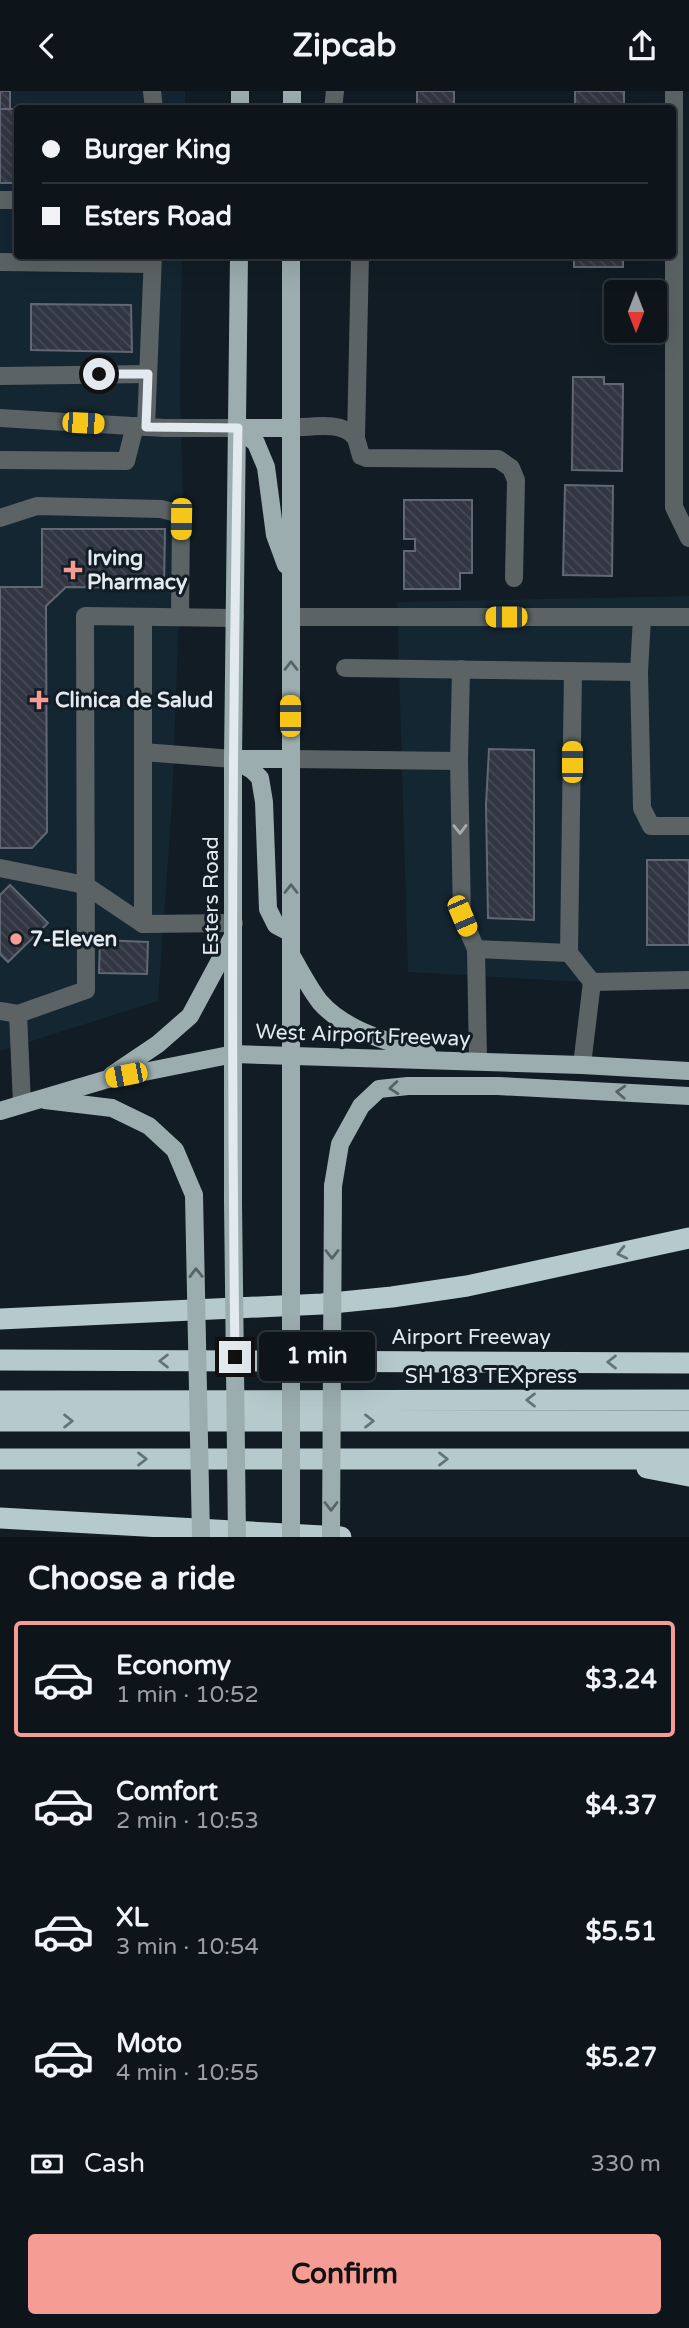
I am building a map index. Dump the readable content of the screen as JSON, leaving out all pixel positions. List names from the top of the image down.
{
  "streets": {
    "highway": ["Airport Freeway", "SH 183 TEXpress"],
    "main road": ["Esters Road", "West Airport Freeway"]
  },
  "crossings": [
    ["Esters Road", "West Airport Freeway"]
  ],
  "places": {
    "health": ["Irving Pharmacy", "Clinica de Salud"],
    "other": ["7-Eleven"]
  },
  "north": "bottom",
  "page": {
    "header": "Zipcab",
    "banner": ["Burger King", "Esters Road"],
    "bubble": "1 min",
    "heading": "Choose a ride",
    "list": [
      {
        "name": "Economy",
        "note": "1 min · 10:52",
        "value": "$3.24"
      },
      {
        "name": "Comfort",
        "note": "2 min · 10:53",
        "value": "$4.37"
      },
      {
        "name": "XL",
        "note": "3 min · 10:54",
        "value": "$5.51"
      },
      {
        "name": "Moto",
        "note": "4 min · 10:55",
        "value": "$5.27"
      }
    ],
    "pay": ["Cash", "330 m"],
    "buttons": "Confirm"
  }
}
